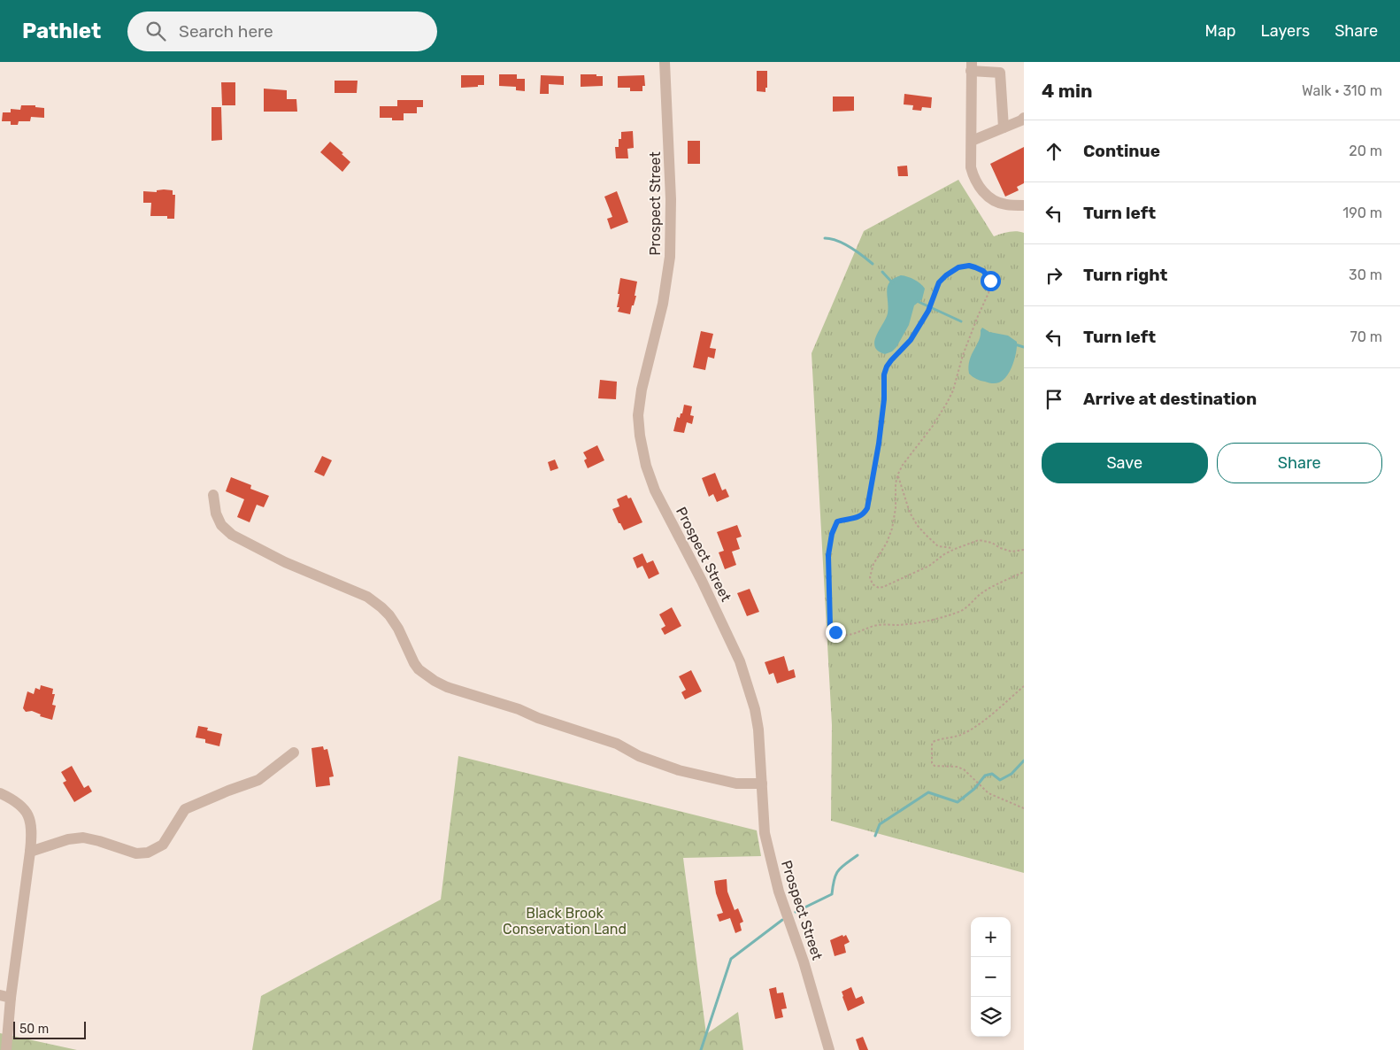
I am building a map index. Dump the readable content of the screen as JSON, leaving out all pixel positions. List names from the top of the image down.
{
  "streets": {
    "street": ["Prospect Street"]
  },
  "parks": ["Black Brook Conservation Land"],
  "scale_bar": "50 m",
  "page": {
    "header": "Pathlet",
    "search": "Search here",
    "nav": ["Map", "Layers", "Share"],
    "heading": ["4 min", "Walk · 310 m"],
    "list": [
      ["Continue", "20 m"],
      ["Turn left", "190 m"],
      ["Turn right", "30 m"],
      ["Turn left", "70 m"],
      "Arrive at destination"
    ],
    "buttons": ["Save", "Share"],
    "map_buttons": ["+", "−"],
    "scale": "50 m"
  }
}
